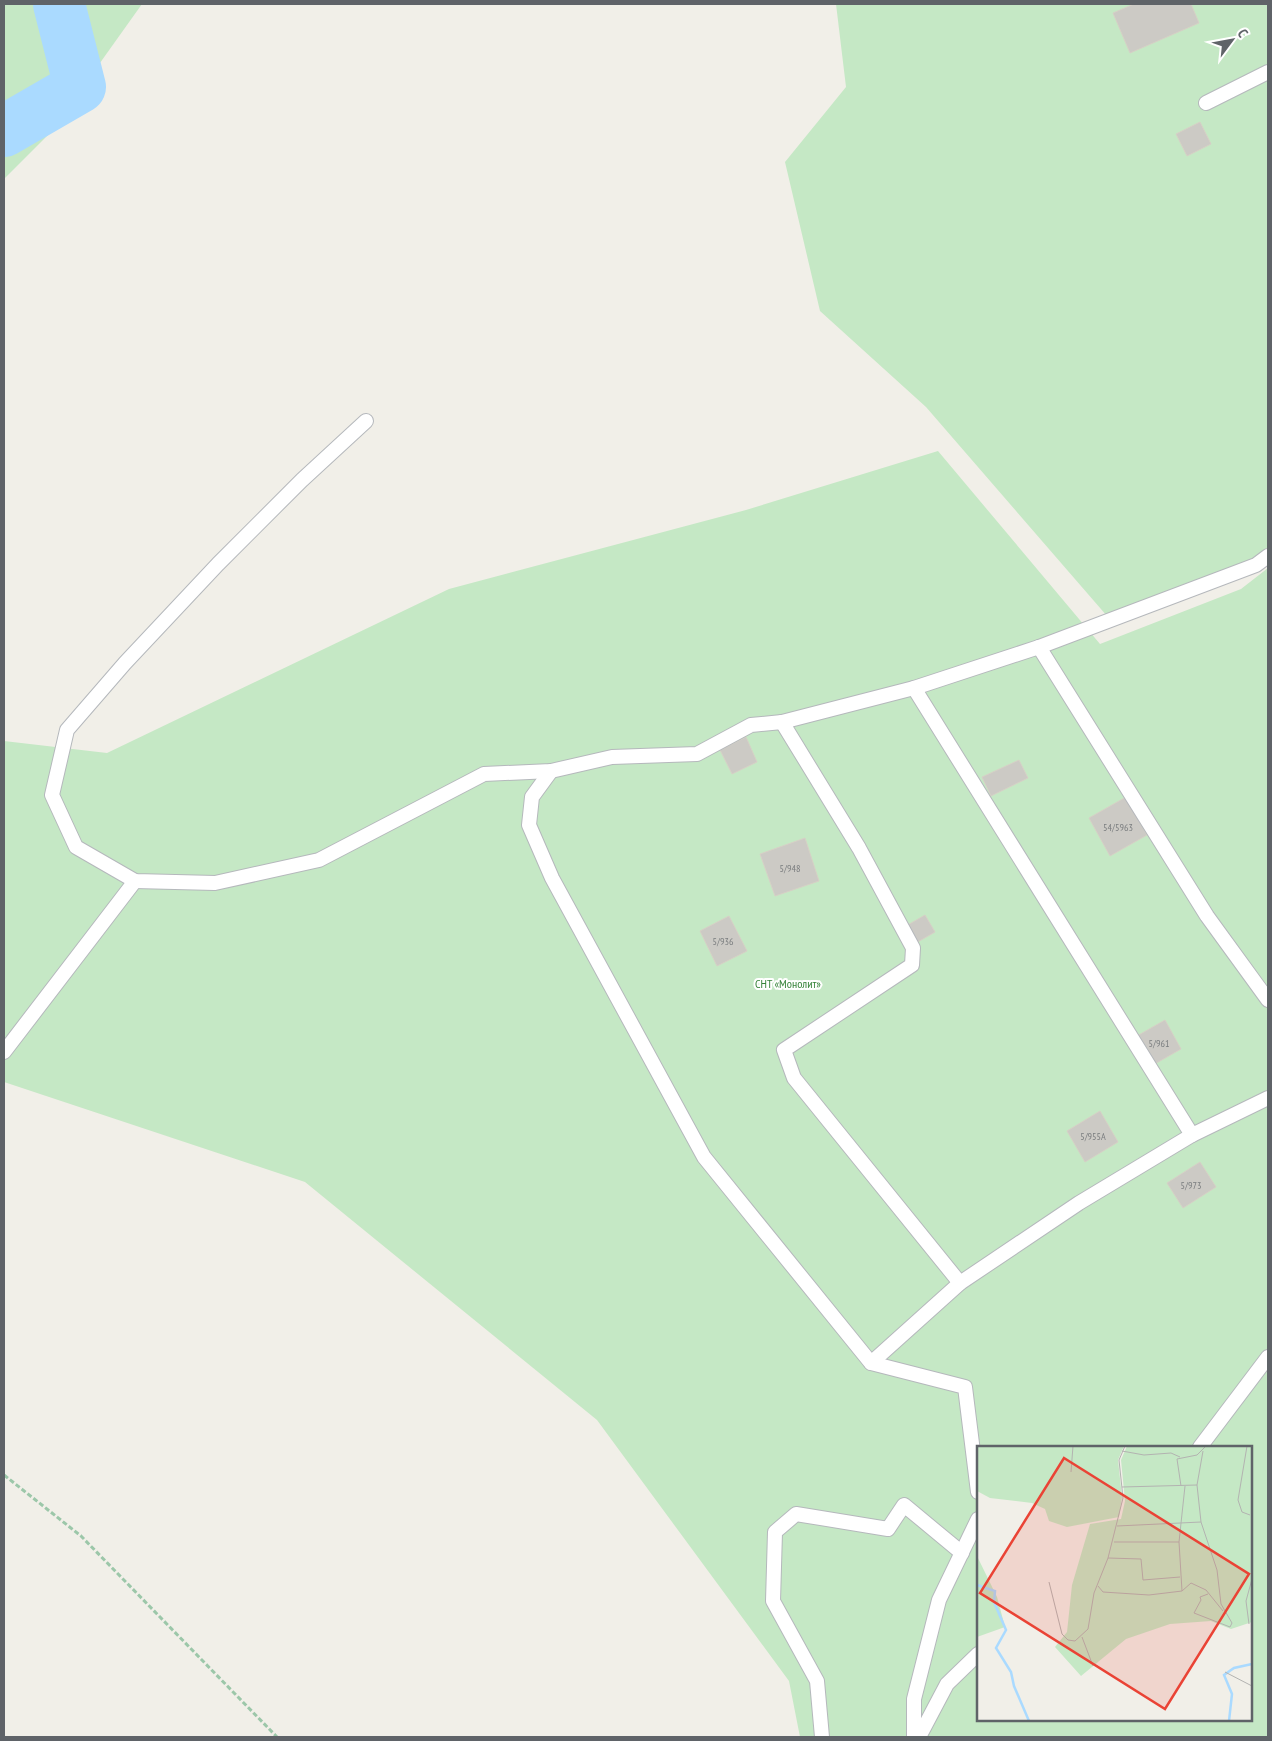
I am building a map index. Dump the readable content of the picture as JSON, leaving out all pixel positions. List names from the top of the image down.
{
  "parks": ["СНТ «Монолит»"],
  "house_numbers": [
    "54/5963",
    "5/948",
    "5/936",
    "5/961",
    "5/955А",
    "5/973"
  ],
  "north": "top right"
}
